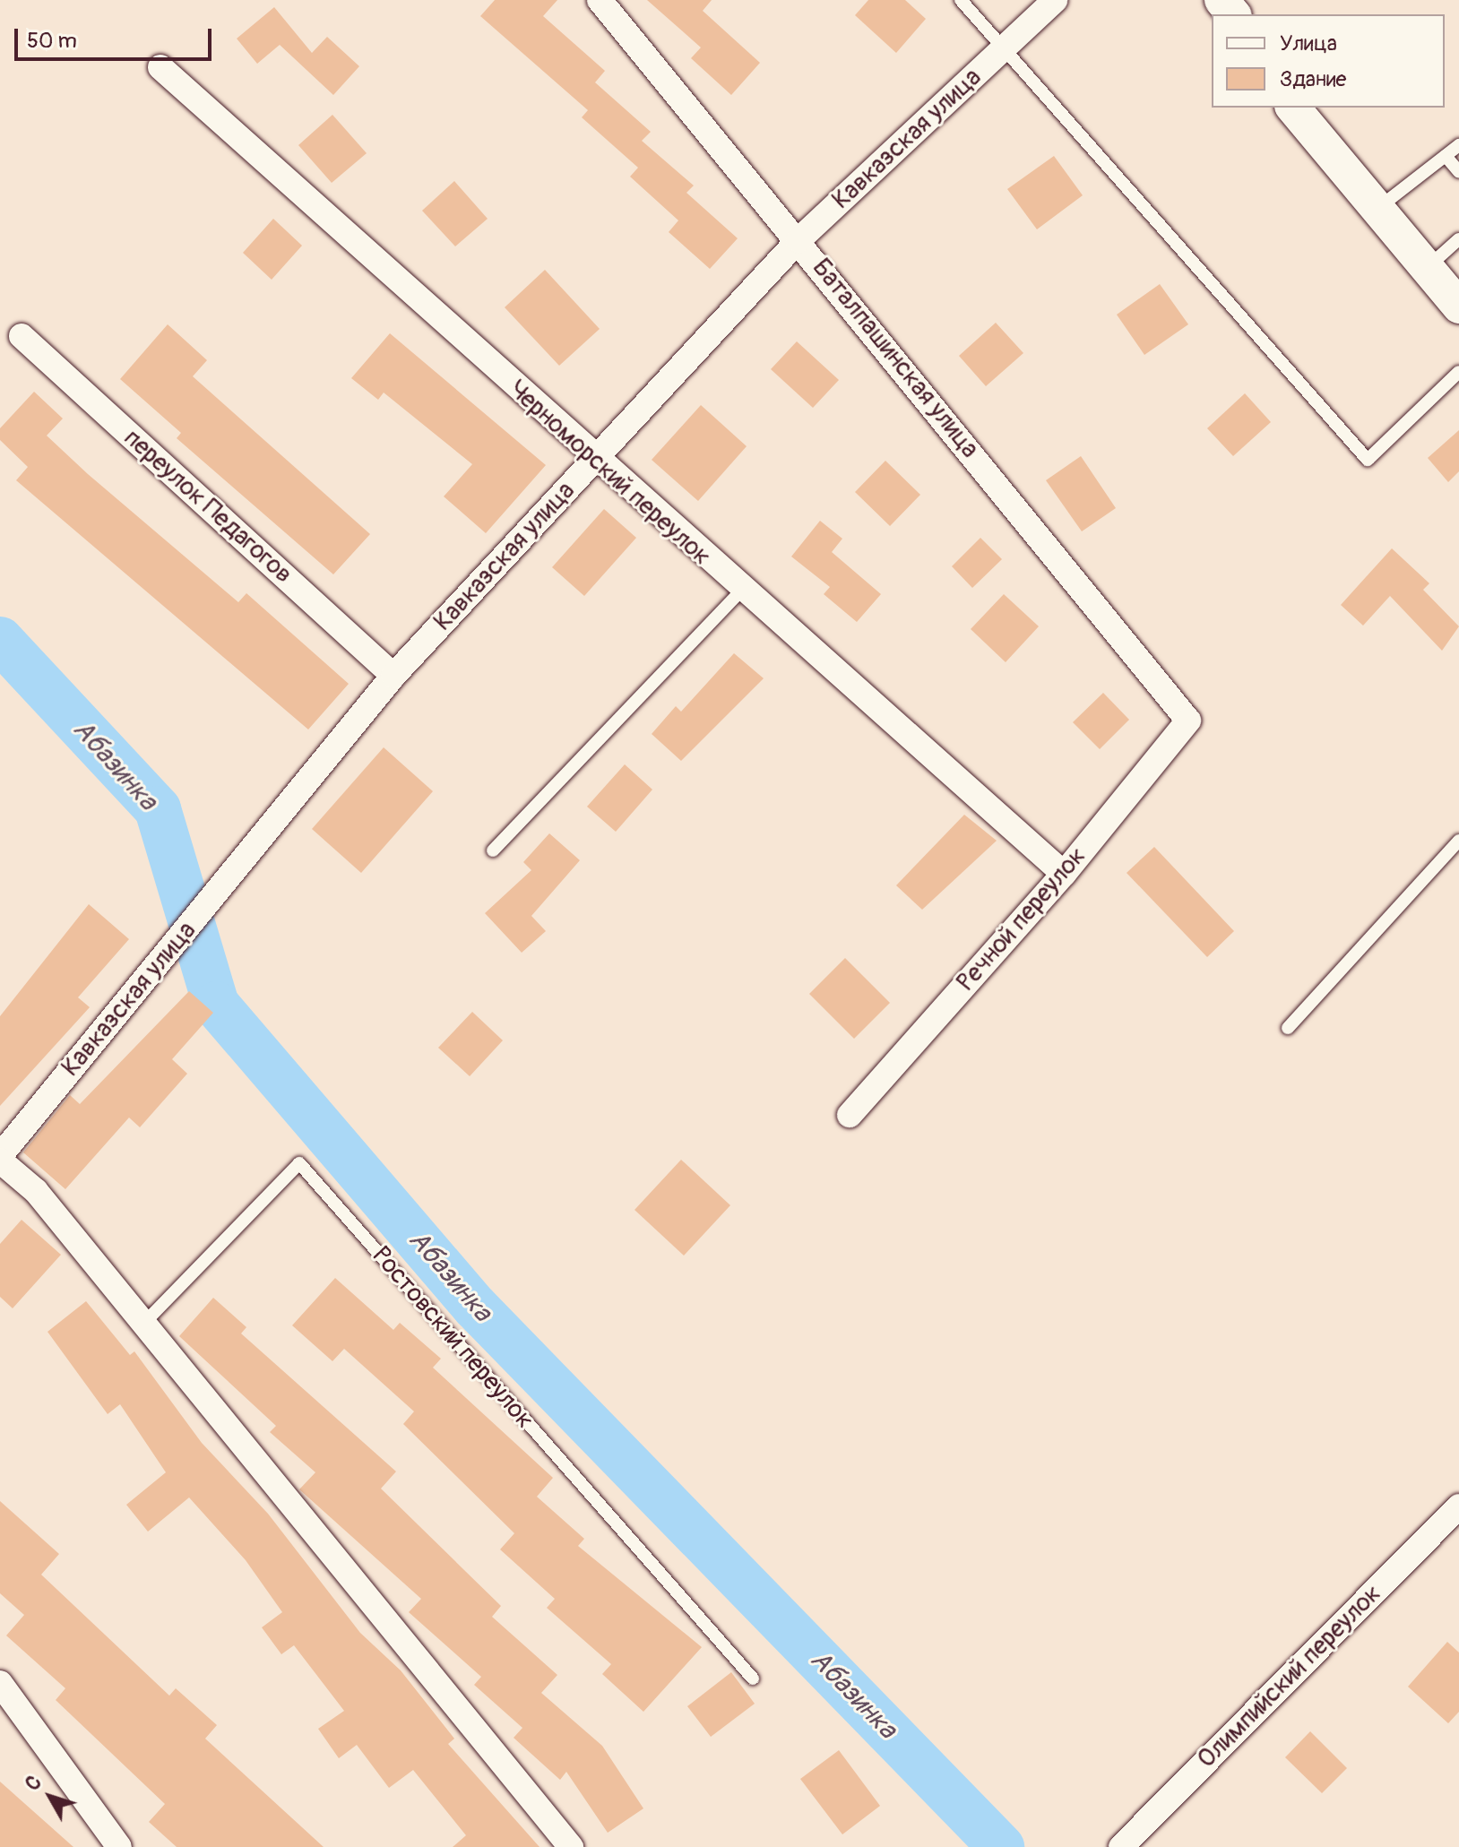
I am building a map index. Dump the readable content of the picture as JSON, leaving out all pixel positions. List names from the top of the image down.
{
  "streets": {
    "street": [
      "Кавказская улица",
      "Баталпашинская улица",
      "Черноморский переулок",
      "переулок Педагогов",
      "Речной переулок",
      "Олимпийский переулок"
    ],
    "lane": ["Ростовский переулок"]
  },
  "crossings": [
    ["Кавказская улица", "Баталпашинская улица"],
    ["Кавказская улица", "Черноморский переулок"],
    ["Кавказская улица", "переулок Педагогов"],
    ["Баталпашинская улица", "Речной переулок"],
    ["Черноморский переулок", "Речной переулок"]
  ],
  "water": ["Абазинка"],
  "legend": ["Улица", "Здание"],
  "scale_bar": "50 m",
  "north": "top left"
}
